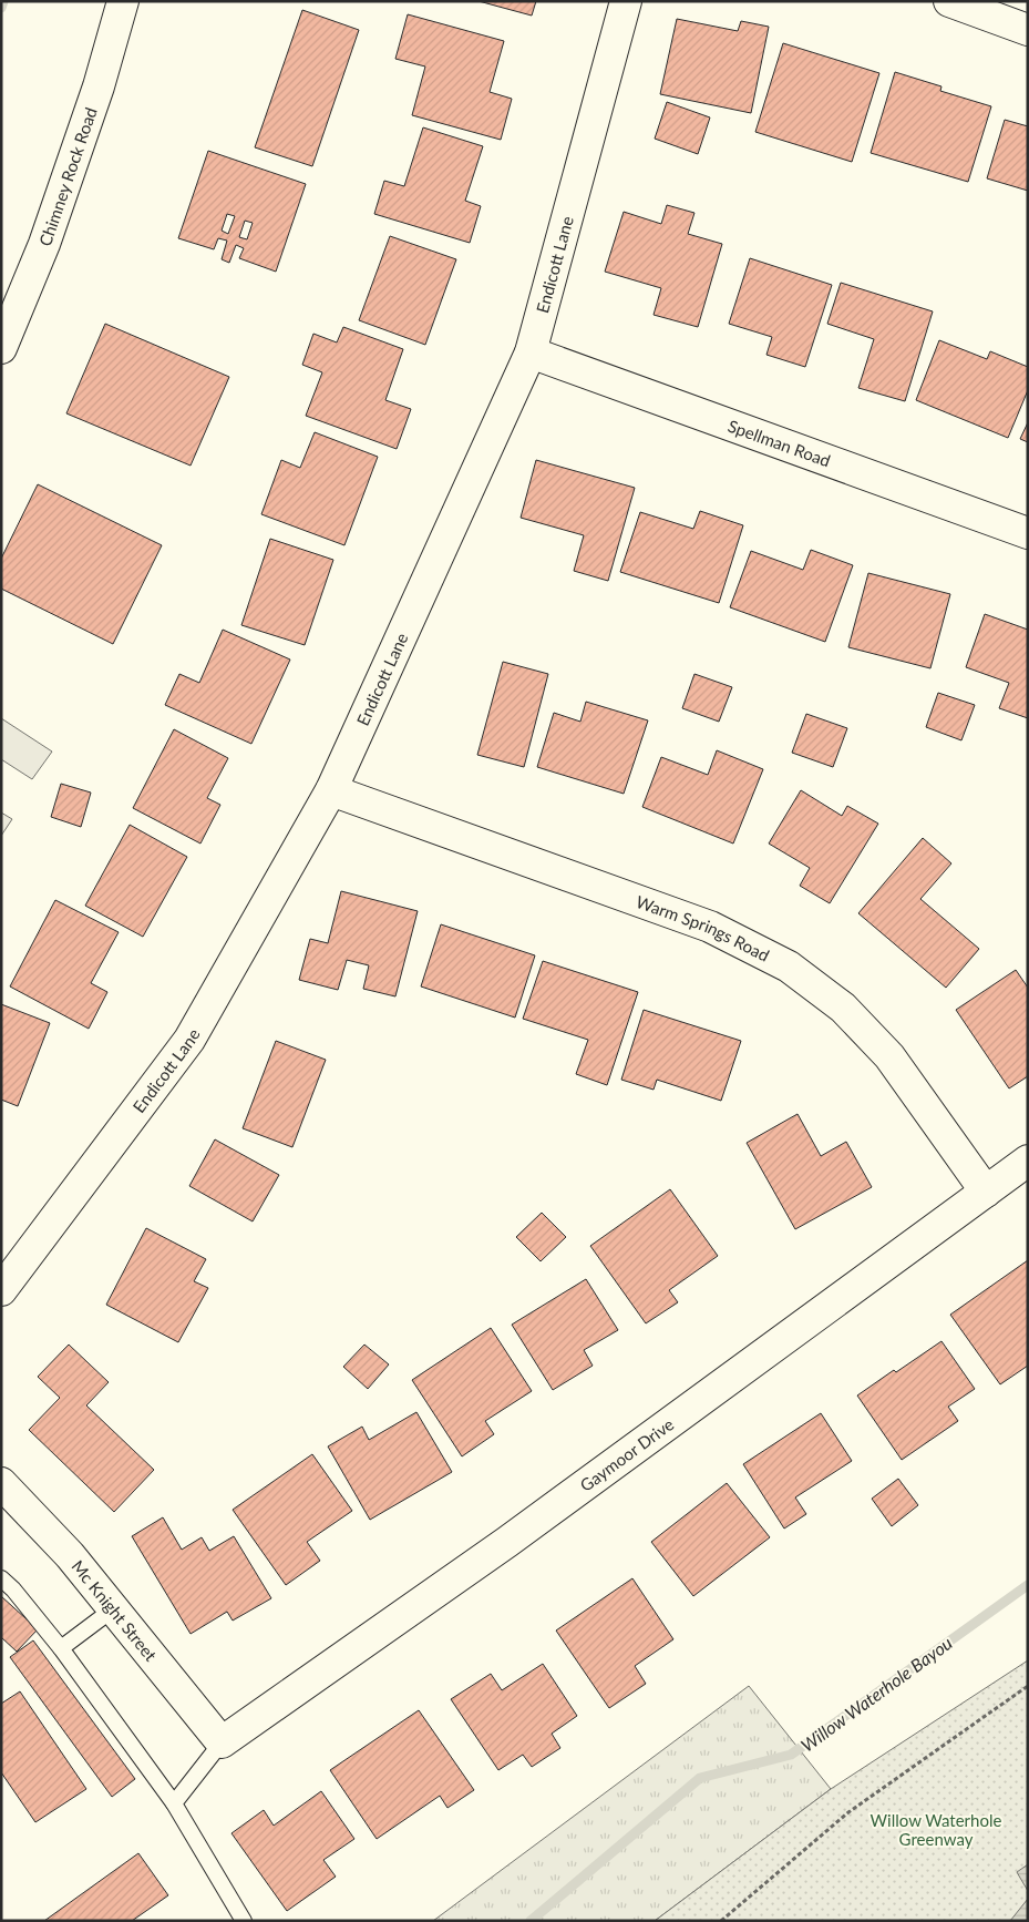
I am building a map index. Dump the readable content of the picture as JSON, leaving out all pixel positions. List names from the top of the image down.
{
  "streets": {
    "street": [
      "Chimney Rock Road",
      "Endicott Lane",
      "Spellman Road",
      "Warm Springs Road",
      "Gaymoor Drive",
      "Mc Knight Street"
    ]
  },
  "crossings": [
    ["Endicott Lane", "Spellman Road"],
    ["Endicott Lane", "Warm Springs Road"],
    ["Warm Springs Road", "Gaymoor Drive"],
    ["Gaymoor Drive", "Mc Knight Street"]
  ],
  "water": ["Willow Waterhole Bayou"],
  "parks": ["Willow Waterhole Greenway"]
}
